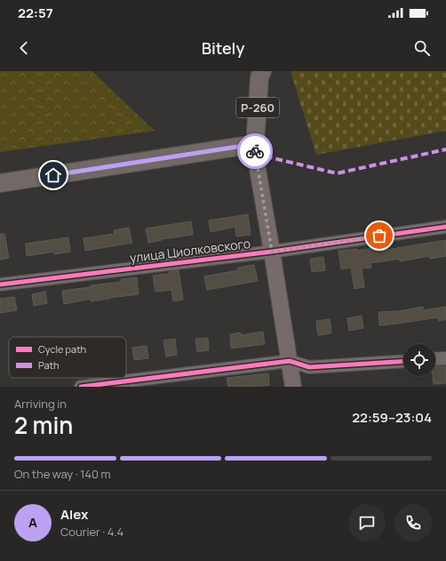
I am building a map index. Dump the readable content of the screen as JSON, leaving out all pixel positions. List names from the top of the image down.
{
  "streets": {
    "highway": ["Р-260"],
    "street": ["улица Циолковского"]
  },
  "legend": ["Cycle path", "Path"],
  "page": {
    "status": "22:57",
    "header": "Bitely",
    "heading": ["2 min", "Arriving in", "22:59–23:04"],
    "panel": ["Alex", "Courier · 4.4"],
    "bar": "On the way · 140 m",
    "round": "A"
  }
}
